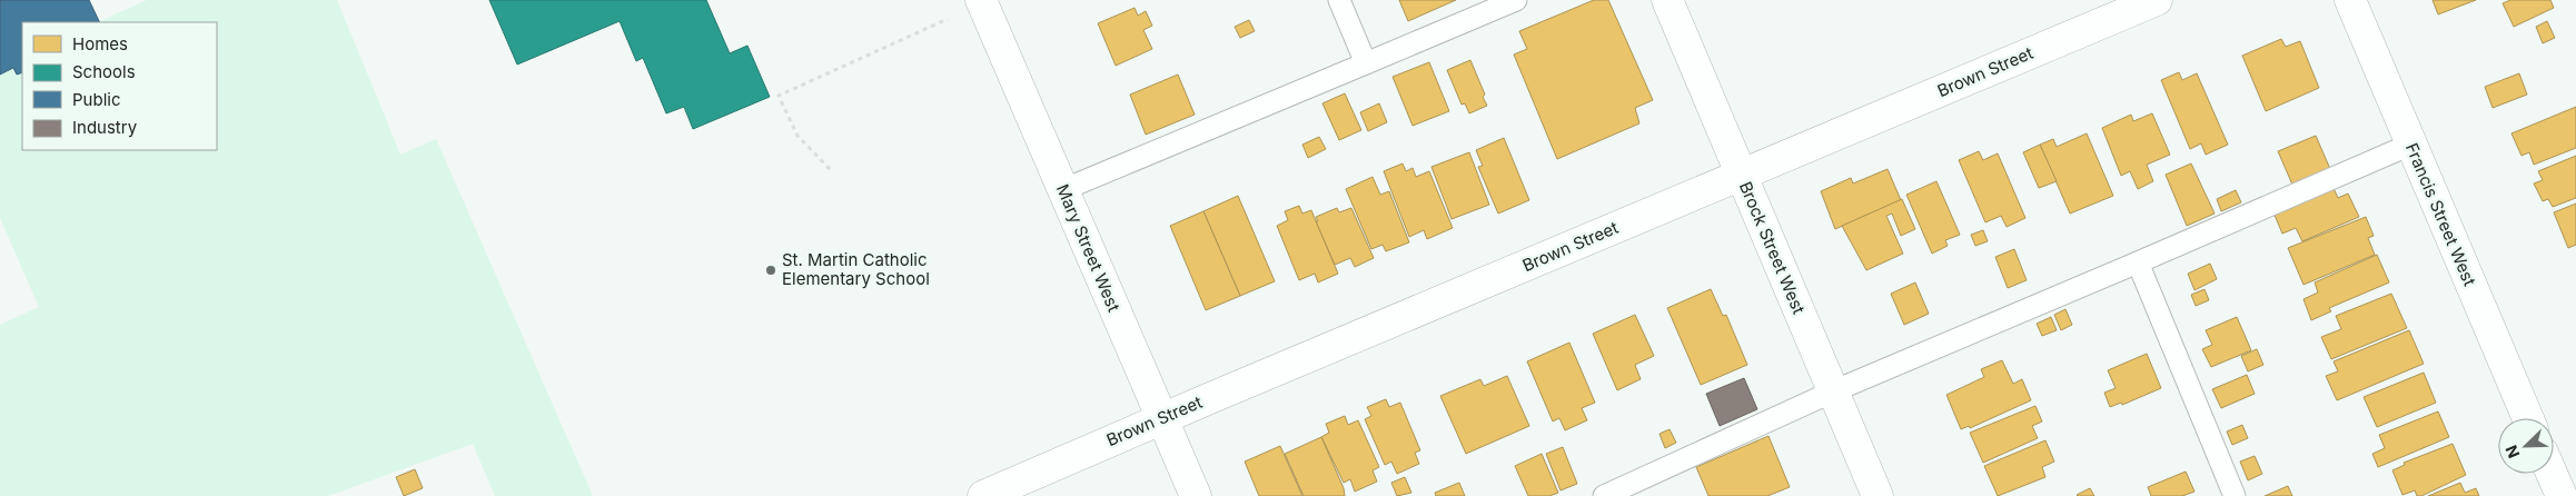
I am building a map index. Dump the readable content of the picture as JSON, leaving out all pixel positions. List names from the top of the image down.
{
  "streets": {
    "street": [
      "Brown Street",
      "Francis Street West",
      "Mary Street West",
      "Brock Street West"
    ]
  },
  "crossings": [
    ["Brown Street", "Mary Street West"],
    ["Brown Street", "Brock Street West"]
  ],
  "places": ["St. Martin Catholic Elementary School"],
  "legend": [
    "Homes",
    "Schools",
    "Public",
    "Industry"
  ],
  "north": "bottom left"
}
